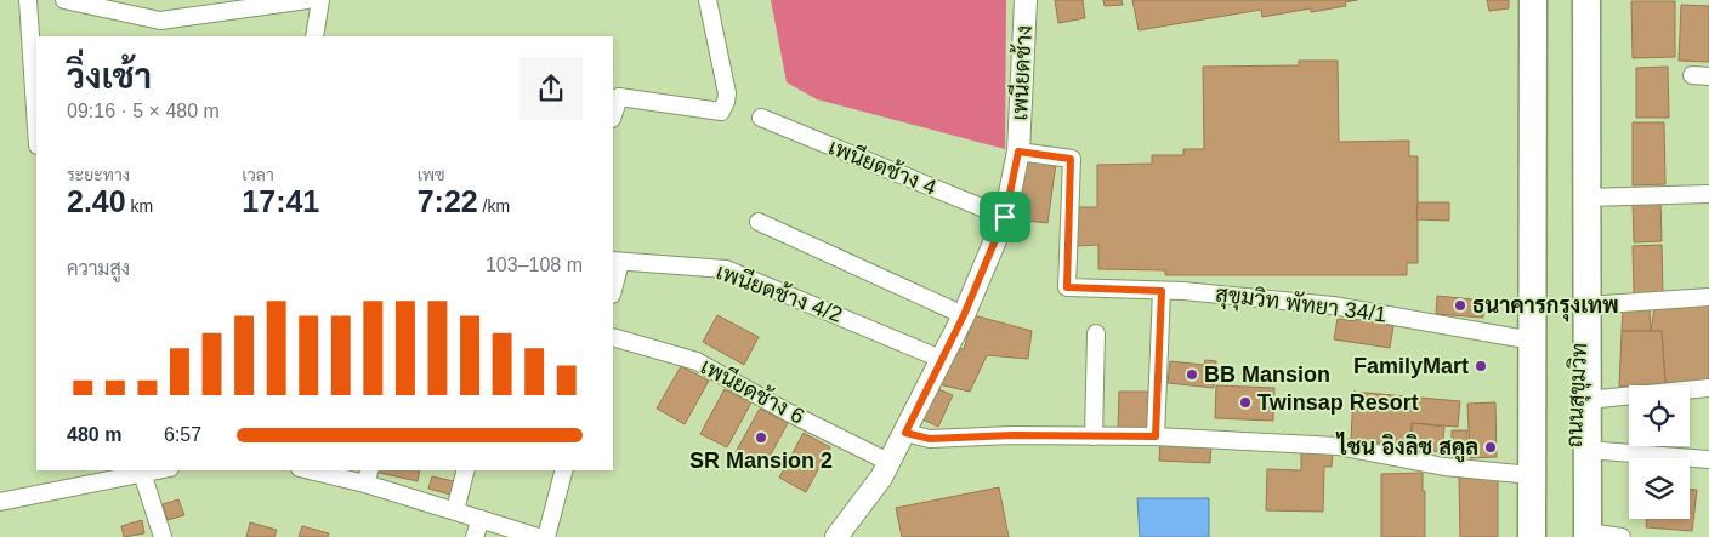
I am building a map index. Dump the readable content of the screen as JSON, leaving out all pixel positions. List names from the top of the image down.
{
  "streets": {
    "highway": ["ถนนสุขุมวิท"],
    "street": [
      "เพนียดช้าง",
      "เพนียดช้าง 4",
      "เพนียดช้าง 4/2",
      "สุขุมวิท พัทยา 34/1",
      "เพนียดช้าง 6"
    ]
  },
  "crossings": [
    ["เพนียดช้าง", "เพนียดช้าง 4"],
    ["เพนียดช้าง", "เพนียดช้าง 4/2"],
    ["เพนียดช้าง", "สุขุมวิท พัทยา 34/1"],
    ["เพนียดช้าง", "เพนียดช้าง 6"],
    ["สุขุมวิท พัทยา 34/1", "ถนนสุขุมวิท"]
  ],
  "places": [
    "ธนาคารกรุงเทพ",
    "FamilyMart",
    "BB Mansion",
    "Twinsap Resort",
    "SR Mansion 2",
    "ไชน อิงลิช สคูล"
  ],
  "page": {
    "heading": ["วิ่งเช้า", "09:16 · 5 × 480 m"],
    "stats": [
      ["ระยะทาง", "2.40 km"],
      ["เวลา", "17:41"],
      ["เพซ", "7:22 /km"]
    ],
    "chart": ["ความสูง", "103–108 m"],
    "list": [
      {
        "name": "480 m",
        "note": "6:57"
      }
    ]
  }
}
